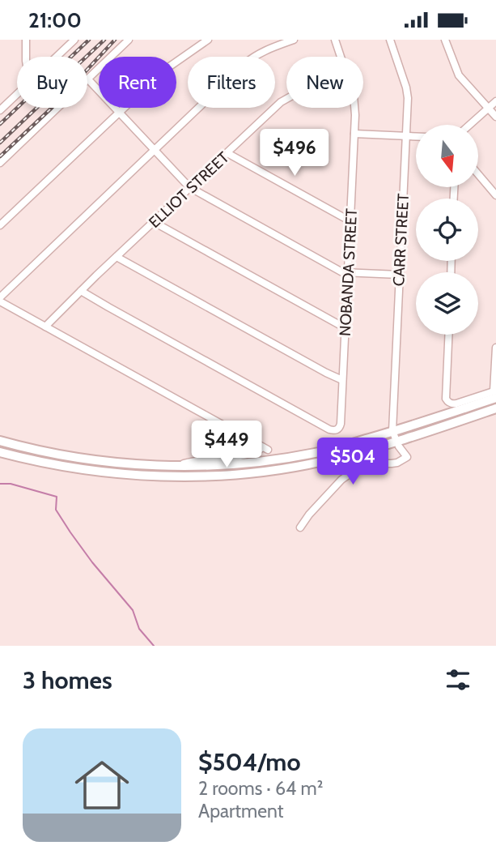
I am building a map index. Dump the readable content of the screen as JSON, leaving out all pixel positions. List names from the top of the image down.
{
  "streets": {
    "street": ["ELLIOT STREET", "CARR STREET", "NOBANDA STREET"]
  },
  "crossings": [
    ["ELLIOT STREET", "NOBANDA STREET"]
  ],
  "north": "bottom",
  "page": {
    "status": "21:00",
    "chip": [
      "Buy",
      "Rent",
      "Filters",
      "New"
    ],
    "price": ["$496", "$449", "$504"],
    "heading": "3 homes",
    "list": [
      {
        "name": "$504/mo",
        "note": "2 rooms · 64 m² · Apartment"
      }
    ]
  }
}
